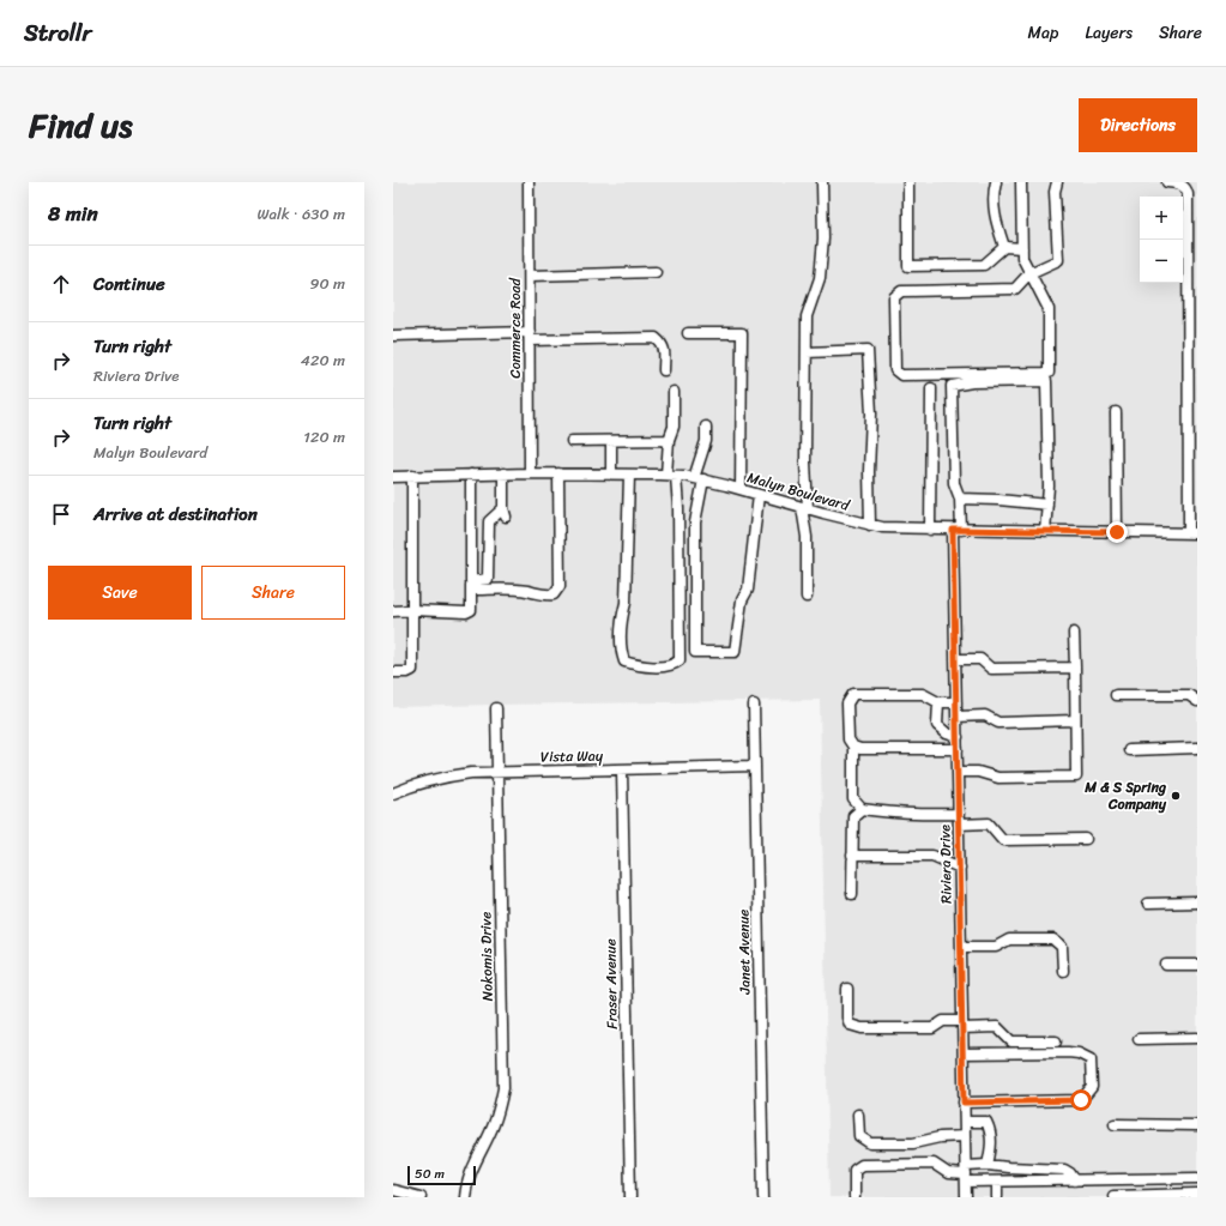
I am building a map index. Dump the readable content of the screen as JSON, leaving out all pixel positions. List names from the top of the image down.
{
  "streets": {
    "street": [
      "Commerce Road",
      "Malyn Boulevard",
      "Vista Way",
      "Riviera Drive",
      "Janet Avenue",
      "Nokomis Drive",
      "Fraser Avenue"
    ]
  },
  "crossings": [
    ["Commerce Road", "Malyn Boulevard"],
    ["Malyn Boulevard", "Riviera Drive"],
    ["Vista Way", "Janet Avenue"],
    ["Vista Way", "Nokomis Drive"],
    ["Vista Way", "Fraser Avenue"]
  ],
  "places": ["M & S Spring Company"],
  "scale_bar": "50 m",
  "page": {
    "header": "Strollr",
    "nav": ["Map", "Layers", "Share"],
    "title": "Find us",
    "buttons": [
      "Directions",
      ["Save", "Share"]
    ],
    "heading": ["8 min", "Walk · 630 m"],
    "map_buttons": ["+", "−"],
    "list": [
      ["Continue", "90 m"],
      ["Turn right", "Riviera Drive", "420 m"],
      ["Turn right", "Malyn Boulevard", "120 m"],
      "Arrive at destination"
    ],
    "scale": "50 m"
  }
}
